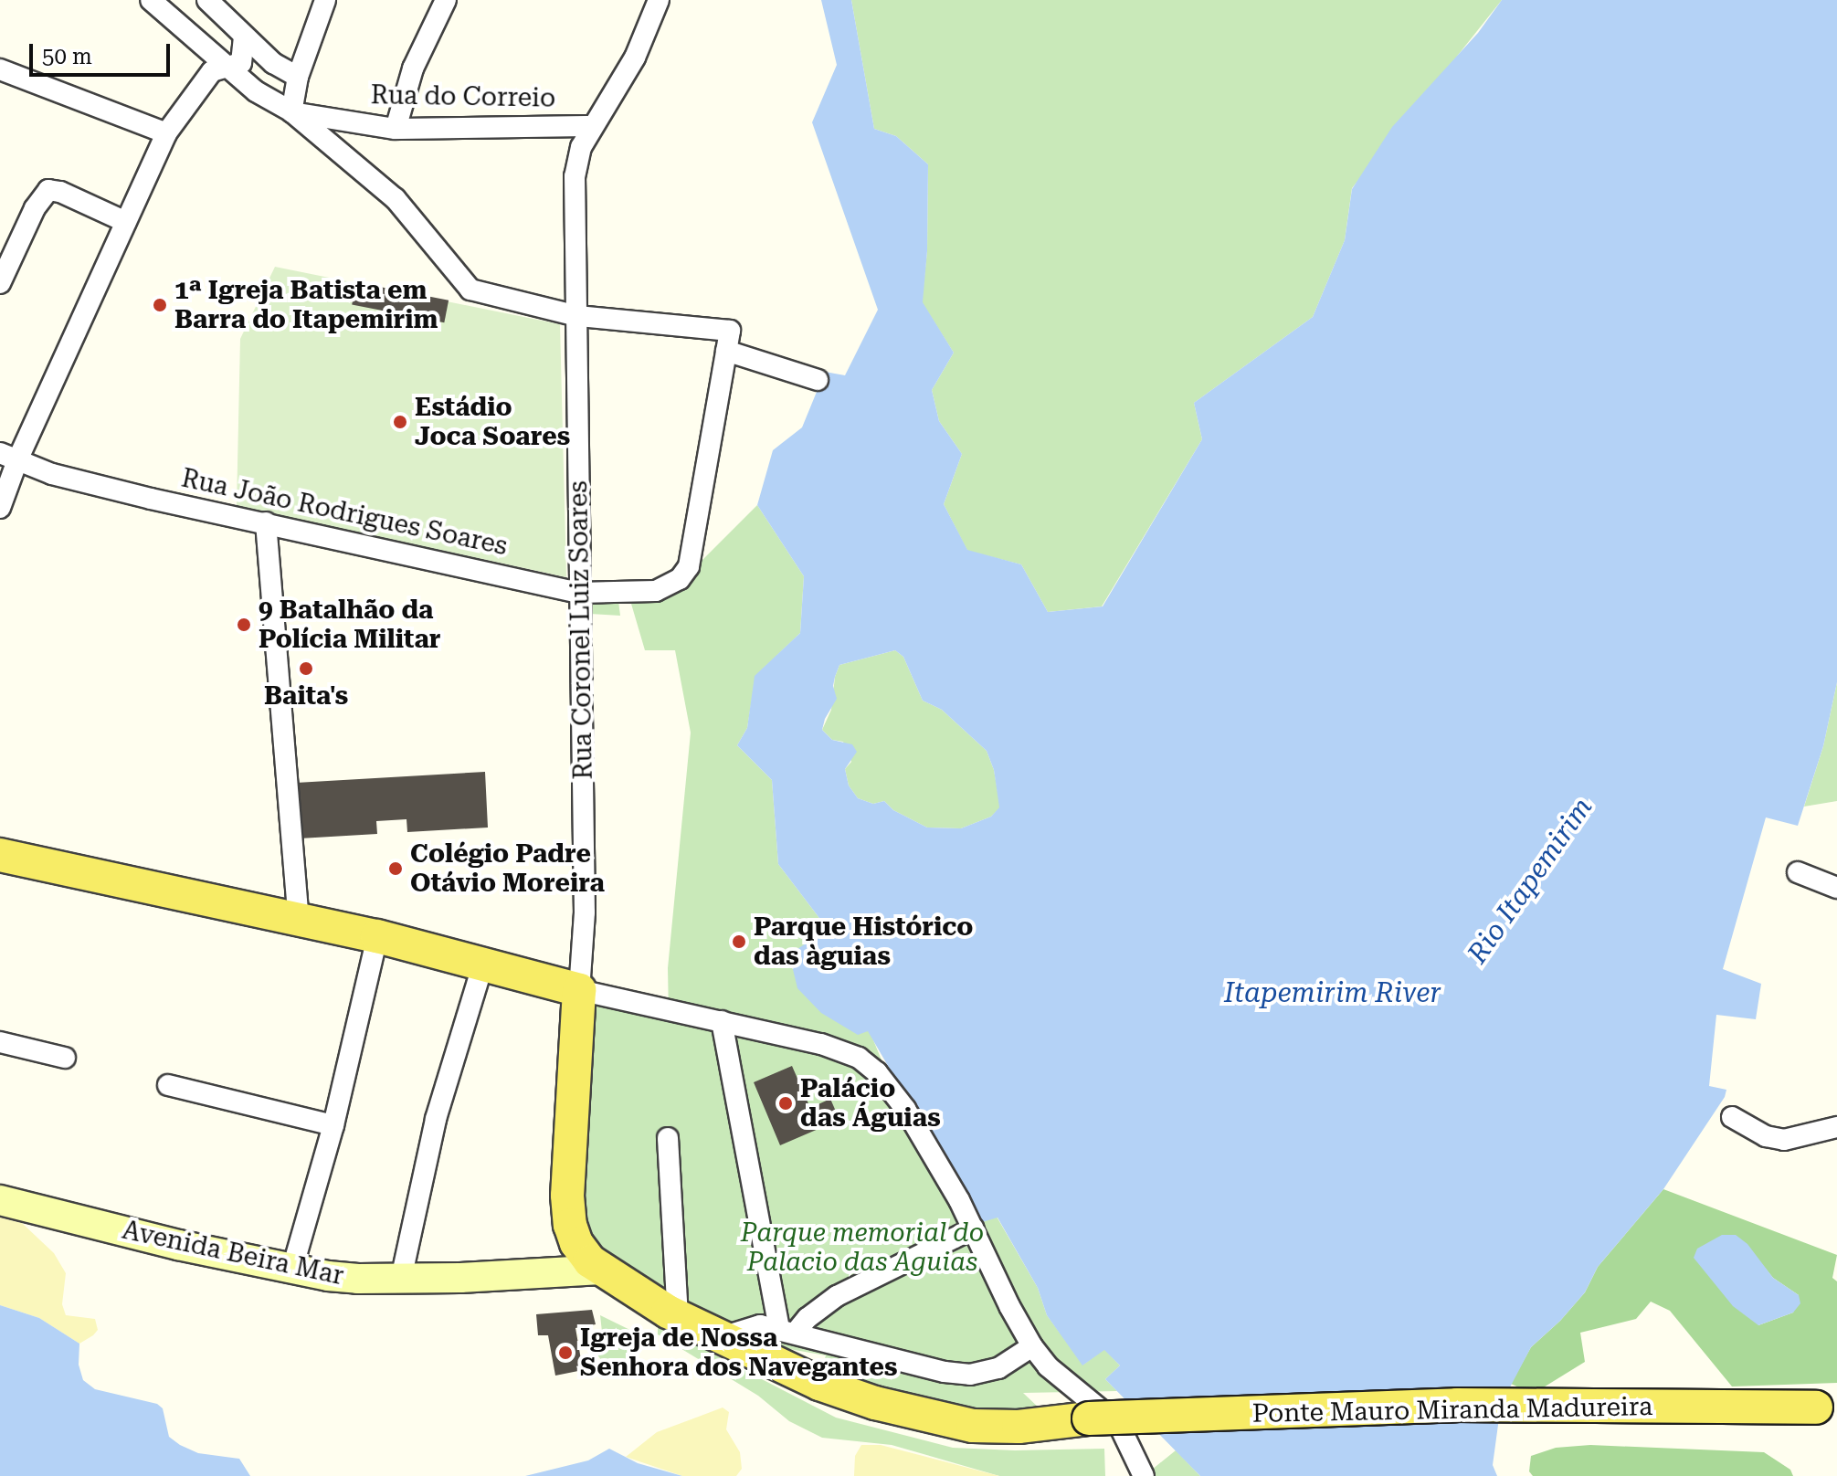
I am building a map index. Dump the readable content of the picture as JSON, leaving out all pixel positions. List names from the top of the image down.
{
  "streets": {
    "main road": ["Rua Coronel Luiz Soares", "Ponte Mauro Miranda Madureira"],
    "street": ["Rua do Correio", "Rua João Rodrigues Soares", "Avenida Beira Mar"]
  },
  "crossings": [
    ["Rua do Correio", "Rua Coronel Luiz Soares"],
    ["Rua João Rodrigues Soares", "Rua Coronel Luiz Soares"],
    ["Rua Coronel Luiz Soares", "Avenida Beira Mar"],
    ["Rua Coronel Luiz Soares", "Ponte Mauro Miranda Madureira"]
  ],
  "water": ["Rio Itapemirim", "Itapemirim River"],
  "parks": ["Parque memorial do Palacio das Aguias"],
  "places": [
    "1ª Igreja Batista em Barra do Itapemirim",
    "Estádio Joca Soares",
    "9 Batalhão da Polícia Militar",
    "Baita's",
    "Colégio Padre Otávio Moreira",
    "Parque Histórico das àguias",
    "Palácio das Águias",
    "Igreja de Nossa Senhora dos Navegantes"
  ],
  "scale_bar": "50 m"
}
